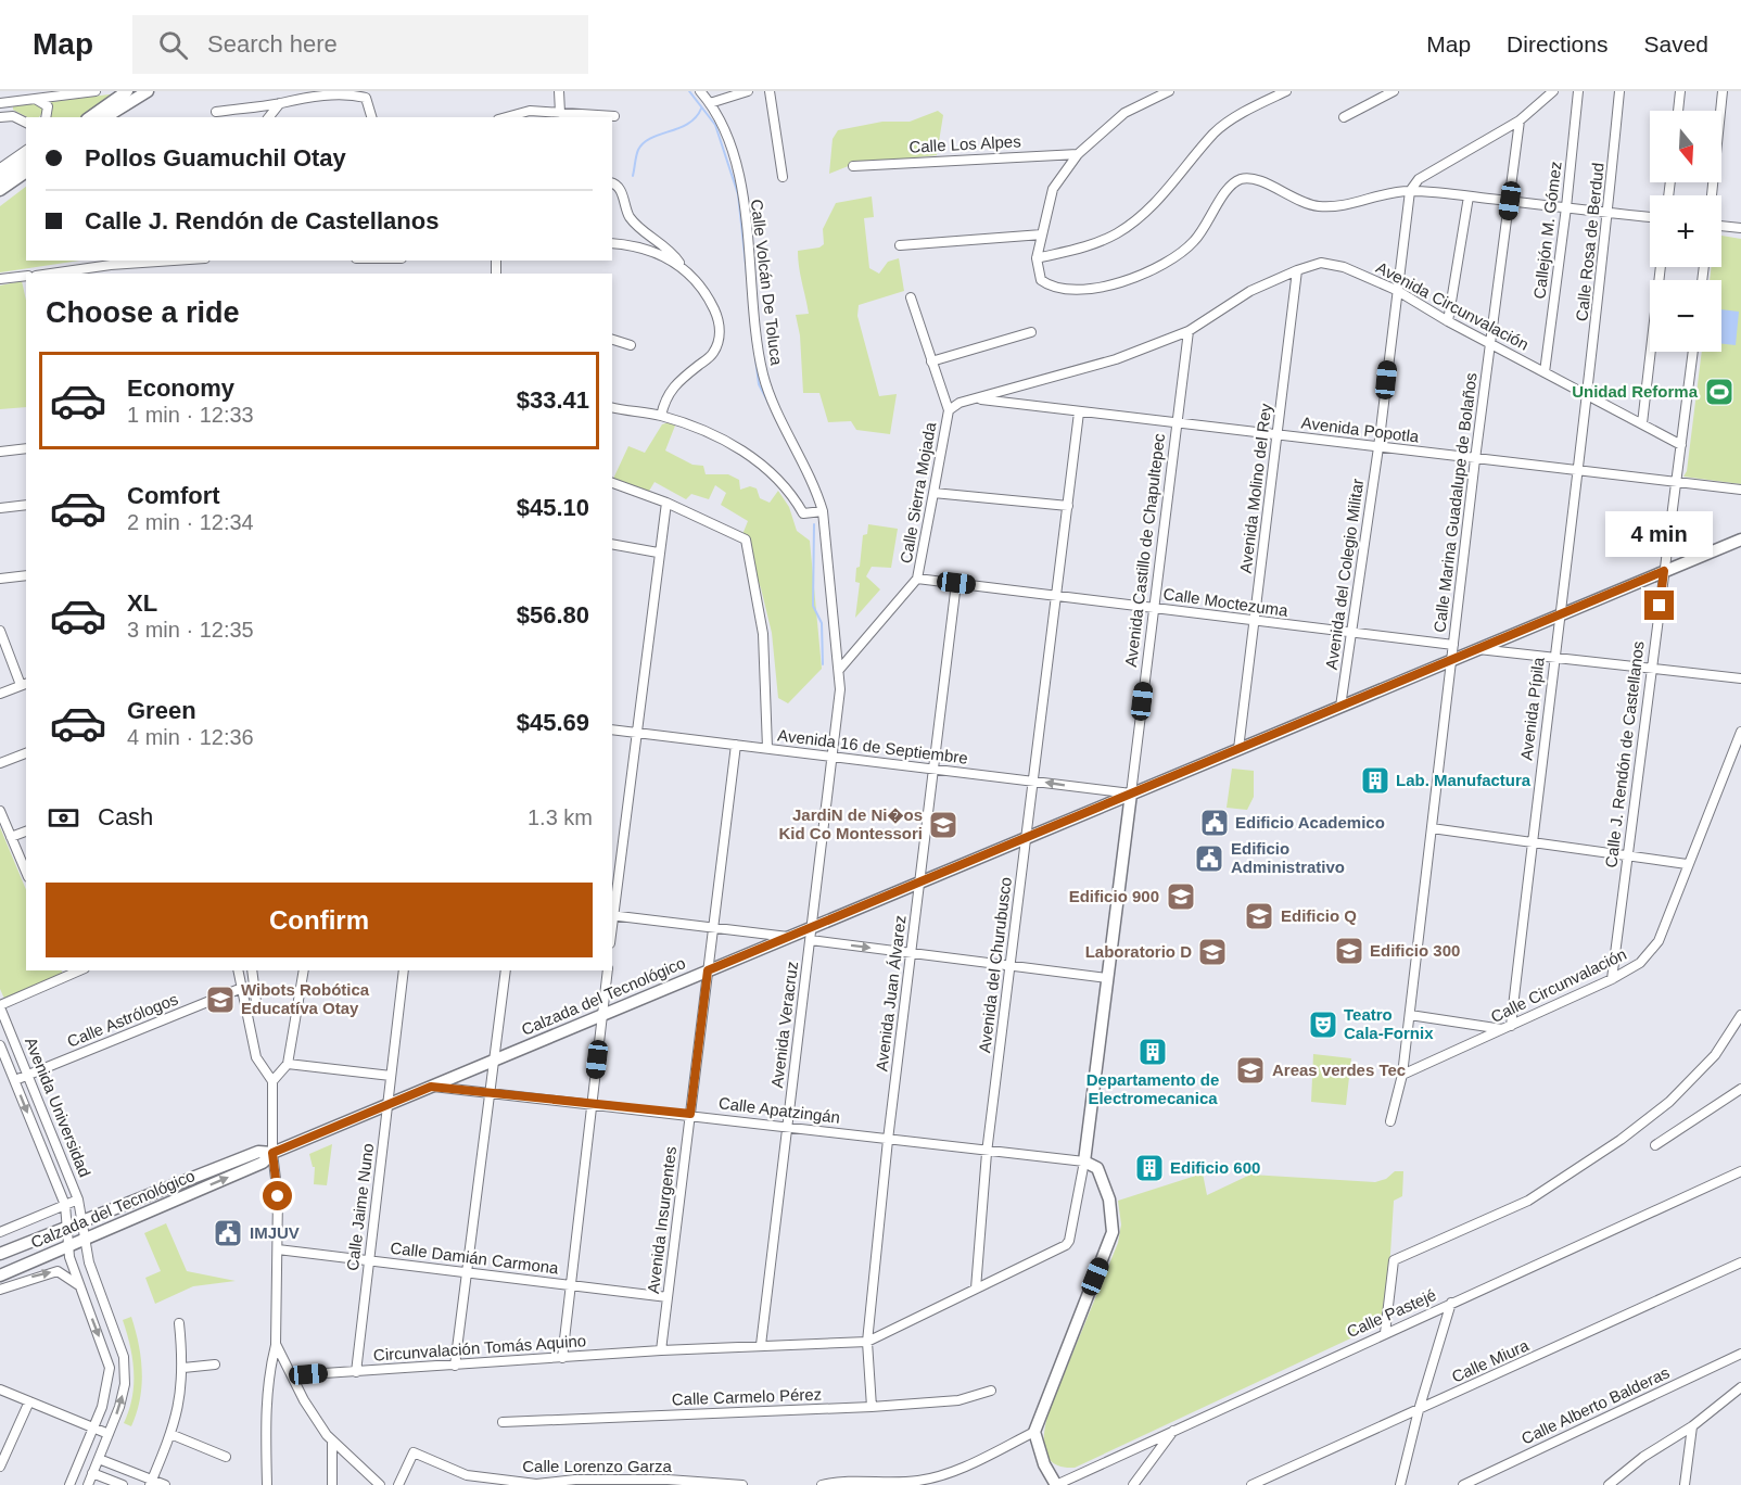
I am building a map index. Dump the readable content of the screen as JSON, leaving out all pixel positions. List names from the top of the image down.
{
  "streets": {
    "main road": ["Avenida Castillo de Chapultepec", "Calzada del Tecnológico"],
    "street": [
      "Calle Los Alpes",
      "Callejón M. Gómez",
      "Calle Rosa de Berdud",
      "Calle Volcán De Toluca",
      "Avenida Circunvalación",
      "Avenida Popotla",
      "Avenida Molino del Rey",
      "Calle Sierra Mojada",
      "Calle Marina Guadalupe de Bolaños",
      "Avenida del Colegio Militar",
      "Calle Moctezuma",
      "Avenida Pípila",
      "Avenida 16 de Septiembre",
      "Calle J. Rendón de Castellanos",
      "Avenida del Churubusco",
      "Calle Circunvalación",
      "Avenida Juan Álvarez",
      "Calle Astrólogos",
      "Avenida Veracruz",
      "Avenida Universidad",
      "Calle Apatzingán",
      "Calle Jaime Nuno",
      "Avenida Insurgentes",
      "Calle Damián Carmona",
      "Calle Pastejé",
      "Circunvalación Tomás Aquino",
      "Calle Miura",
      "Calle Carmelo Pérez",
      "Calle Alberto Balderas",
      "Calle Lorenzo Garza"
    ]
  },
  "crossings": [
    ["Callejón M. Gómez", "Avenida Circunvalación"],
    ["Calle Rosa de Berdud", "Avenida Circunvalación"],
    ["Calle Rosa de Berdud", "Avenida Pípila"],
    ["Calle Volcán De Toluca", "Calle Sierra Mojada"],
    ["Calle Volcán De Toluca", "Avenida Veracruz"],
    ["Avenida Circunvalación", "Avenida Popotla"],
    ["Avenida Circunvalación", "Avenida Molino del Rey"],
    ["Avenida Circunvalación", "Calle Sierra Mojada"],
    ["Avenida Circunvalación", "Calle Marina Guadalupe de Bolaños"],
    ["Avenida Circunvalación", "Avenida Castillo de Chapultepec"],
    ["Avenida Circunvalación", "Avenida del Colegio Militar"],
    ["Avenida Circunvalación", "Avenida Pípila"],
    ["Avenida Circunvalación", "Calle J. Rendón de Castellanos"],
    ["Avenida Popotla", "Avenida Molino del Rey"],
    ["Avenida Popotla", "Calle Marina Guadalupe de Bolaños"],
    ["Avenida Popotla", "Avenida Castillo de Chapultepec"],
    ["Avenida Popotla", "Avenida del Colegio Militar"],
    ["Avenida Popotla", "Avenida Pípila"],
    ["Avenida Popotla", "Calle J. Rendón de Castellanos"],
    ["Avenida Popotla", "Avenida del Churubusco"],
    ["Avenida Molino del Rey", "Calle Moctezuma"],
    ["Avenida Molino del Rey", "Calzada del Tecnológico"],
    ["Calle Sierra Mojada", "Calle Moctezuma"],
    ["Calle Sierra Mojada", "Avenida Veracruz"],
    ["Calle Marina Guadalupe de Bolaños", "Calle Moctezuma"],
    ["Calle Marina Guadalupe de Bolaños", "Calle Circunvalación"],
    ["Calle Marina Guadalupe de Bolaños", "Calzada del Tecnológico"],
    ["Avenida Castillo de Chapultepec", "Calle Moctezuma"],
    ["Avenida Castillo de Chapultepec", "Avenida 16 de Septiembre"],
    ["Avenida Castillo de Chapultepec", "Calzada del Tecnológico"],
    ["Avenida Castillo de Chapultepec", "Calle Apatzingán"],
    ["Avenida Castillo de Chapultepec", "Circunvalación Tomás Aquino"],
    ["Avenida del Colegio Militar", "Calle Moctezuma"],
    ["Avenida del Colegio Militar", "Calzada del Tecnológico"],
    ["Calle Moctezuma", "Avenida del Churubusco"],
    ["Calle Moctezuma", "Avenida Juan Álvarez"],
    ["Avenida Pípila", "Calle Circunvalación"],
    ["Avenida Pípila", "Calzada del Tecnológico"],
    ["Avenida 16 de Septiembre", "Avenida del Churubusco"],
    ["Avenida 16 de Septiembre", "Avenida Juan Álvarez"],
    ["Avenida 16 de Septiembre", "Calzada del Tecnológico"],
    ["Avenida 16 de Septiembre", "Avenida Veracruz"],
    ["Avenida 16 de Septiembre", "Avenida Insurgentes"],
    ["Calle J. Rendón de Castellanos", "Calle Circunvalación"],
    ["Calle J. Rendón de Castellanos", "Calzada del Tecnológico"],
    ["Avenida del Churubusco", "Calzada del Tecnológico"],
    ["Avenida del Churubusco", "Calle Apatzingán"],
    ["Avenida del Churubusco", "Circunvalación Tomás Aquino"],
    ["Avenida Juan Álvarez", "Calzada del Tecnológico"],
    ["Avenida Juan Álvarez", "Calle Apatzingán"],
    ["Avenida Juan Álvarez", "Circunvalación Tomás Aquino"],
    ["Avenida Juan Álvarez", "Calle Carmelo Pérez"],
    ["Calzada del Tecnológico", "Avenida Veracruz"],
    ["Calzada del Tecnológico", "Avenida Universidad"],
    ["Calzada del Tecnológico", "Calle Apatzingán"],
    ["Calzada del Tecnológico", "Calle Jaime Nuno"],
    ["Calzada del Tecnológico", "Avenida Insurgentes"],
    ["Calle Astrólogos", "Avenida Universidad"],
    ["Avenida Veracruz", "Calle Apatzingán"],
    ["Avenida Veracruz", "Circunvalación Tomás Aquino"],
    ["Calle Apatzingán", "Avenida Insurgentes"],
    ["Calle Jaime Nuno", "Calle Damián Carmona"],
    ["Calle Jaime Nuno", "Circunvalación Tomás Aquino"],
    ["Avenida Insurgentes", "Calle Damián Carmona"],
    ["Avenida Insurgentes", "Circunvalación Tomás Aquino"]
  ],
  "places": {
    "sports": ["Unidad Reforma"],
    "building": ["Lab. Manufactura", "Departamento de Electromecanica", "Edificio 600"],
    "public building": ["Edificio Academico", "Edificio Administrativo", "IMJUV"],
    "school or university": [
      "JardiN de Ni�os Kid Co Montessori",
      "Edificio 900",
      "Edificio Q",
      "Edificio 300",
      "Laboratorio D",
      "Wibots Robótica Educatíva Otay",
      "Areas verdes Tec"
    ],
    "theatre": ["Teatro Cala-Fornix"]
  },
  "north": "bottom",
  "page": {
    "header": "Map",
    "search": "Search here",
    "nav": ["Map", "Directions", "Saved"],
    "map_buttons": ["+", "−"],
    "banner": ["Pollos Guamuchil Otay", "Calle J. Rendón de Castellanos"],
    "heading": "Choose a ride",
    "list": [
      {
        "name": "Economy",
        "note": "1 min · 12:33",
        "value": "$33.41"
      },
      {
        "name": "Comfort",
        "note": "2 min · 12:34",
        "value": "$45.10"
      },
      {
        "name": "XL",
        "note": "3 min · 12:35",
        "value": "$56.80"
      },
      {
        "name": "Green",
        "note": "4 min · 12:36",
        "value": "$45.69"
      }
    ],
    "bubble": "4 min",
    "pay": ["Cash", "1.3 km"],
    "buttons": "Confirm"
  }
}
